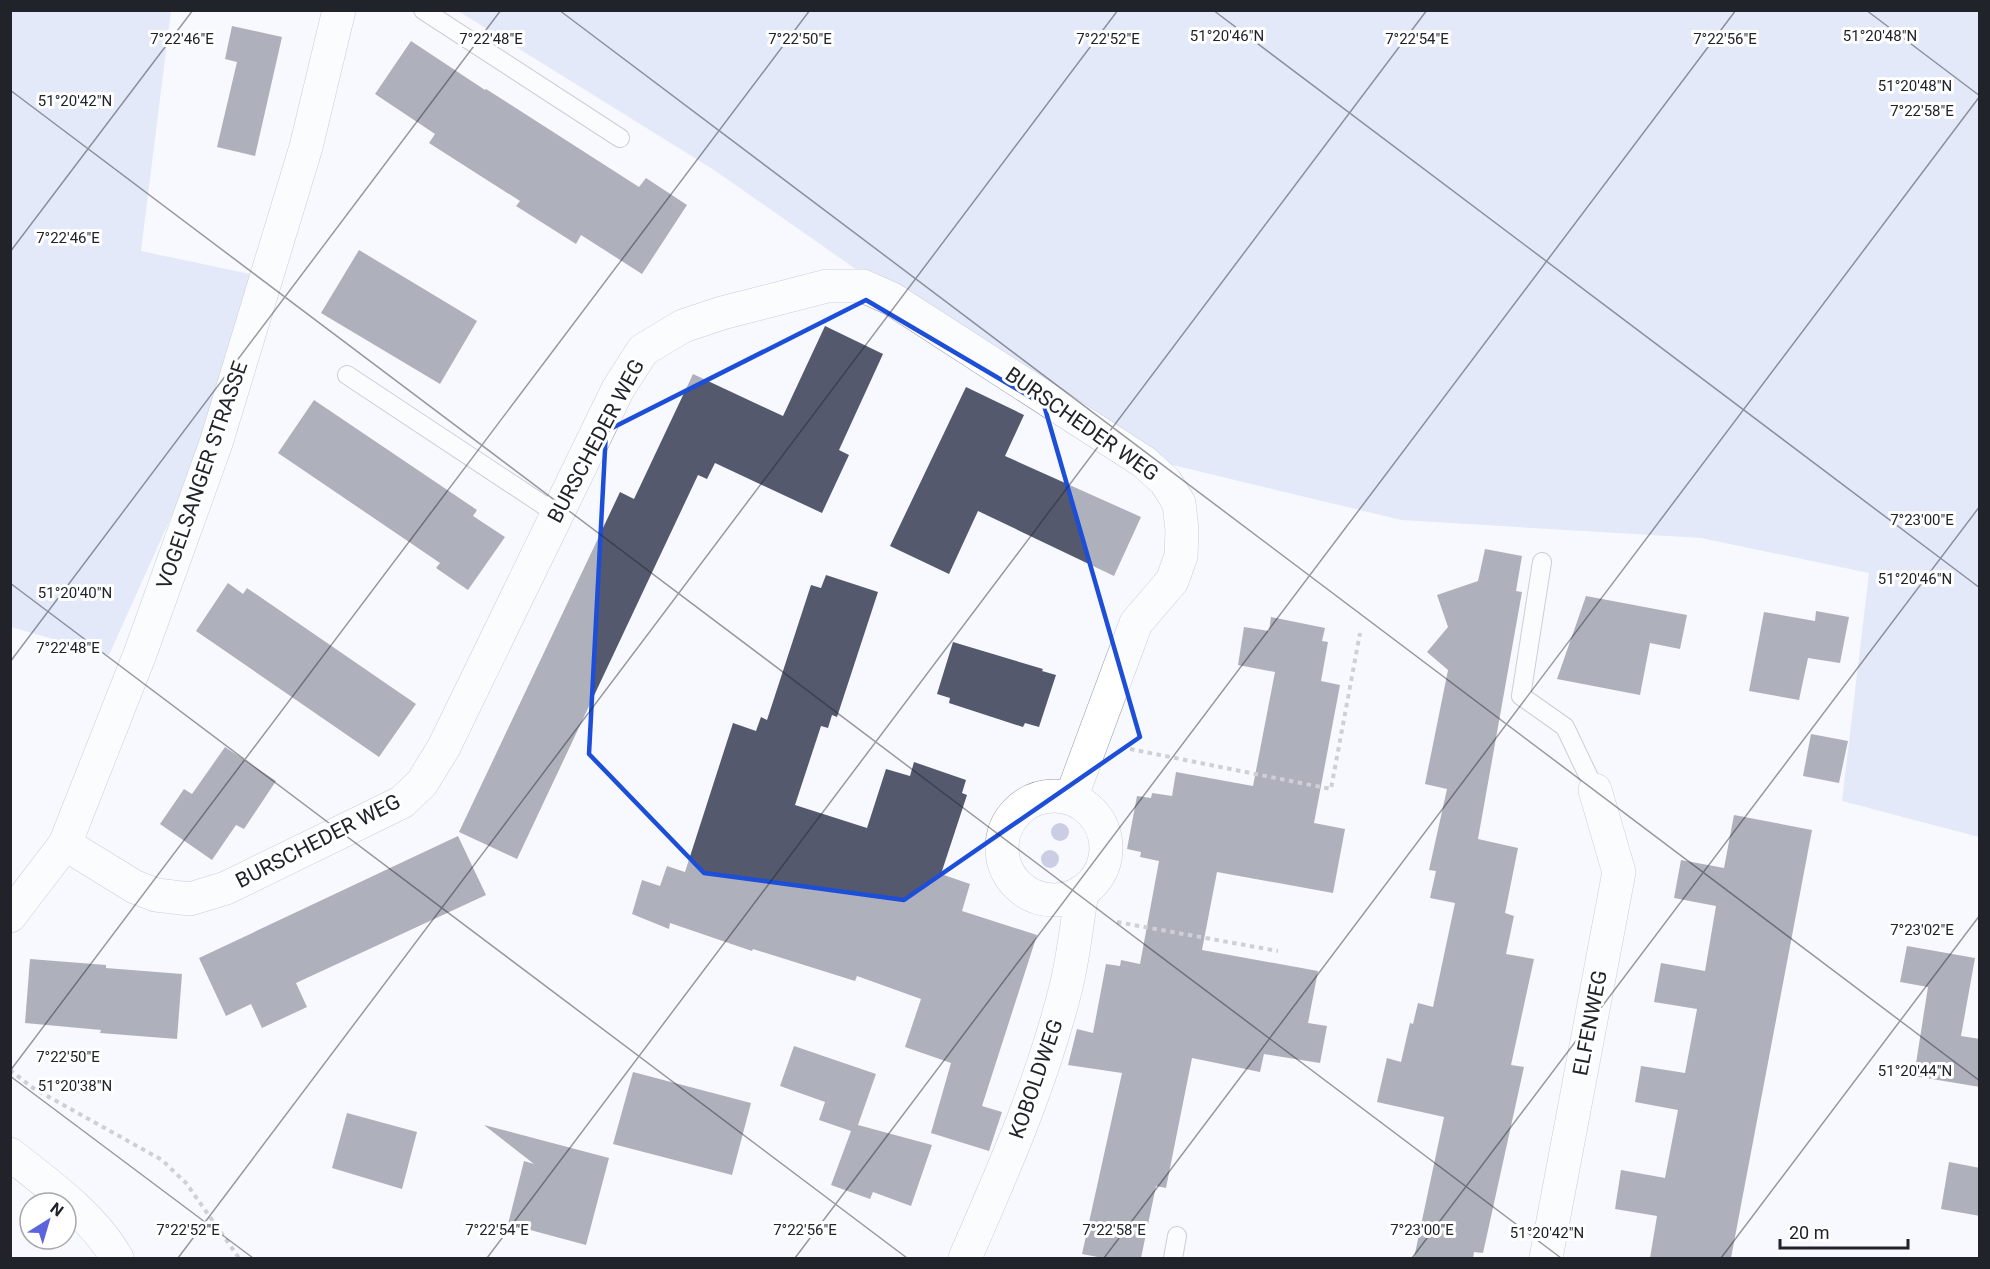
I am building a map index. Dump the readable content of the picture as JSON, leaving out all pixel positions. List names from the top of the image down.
{
  "streets": {
    "street": [
      "BURSCHEDER WEG",
      "VOGELSANGER STRASSE",
      "ELFENWEG",
      "KOBOLDWEG"
    ]
  },
  "crossings": [
    ["BURSCHEDER WEG", "VOGELSANGER STRASSE"]
  ],
  "scale_bar": "20 m",
  "north": "top right",
  "coordinates": [
    "51°20'46\"N",
    "51°20'48\"N",
    "7°22'46\"E",
    "7°22'48\"E",
    "7°22'50\"E",
    "7°22'52\"E",
    "7°22'54\"E",
    "7°22'56\"E",
    "51°20'42\"N",
    "7°22'58\"E",
    "7°23'00\"E",
    "51°20'40\"N",
    "7°23'02\"E",
    "51°20'44\"N",
    "51°20'38\"N"
  ]
}
